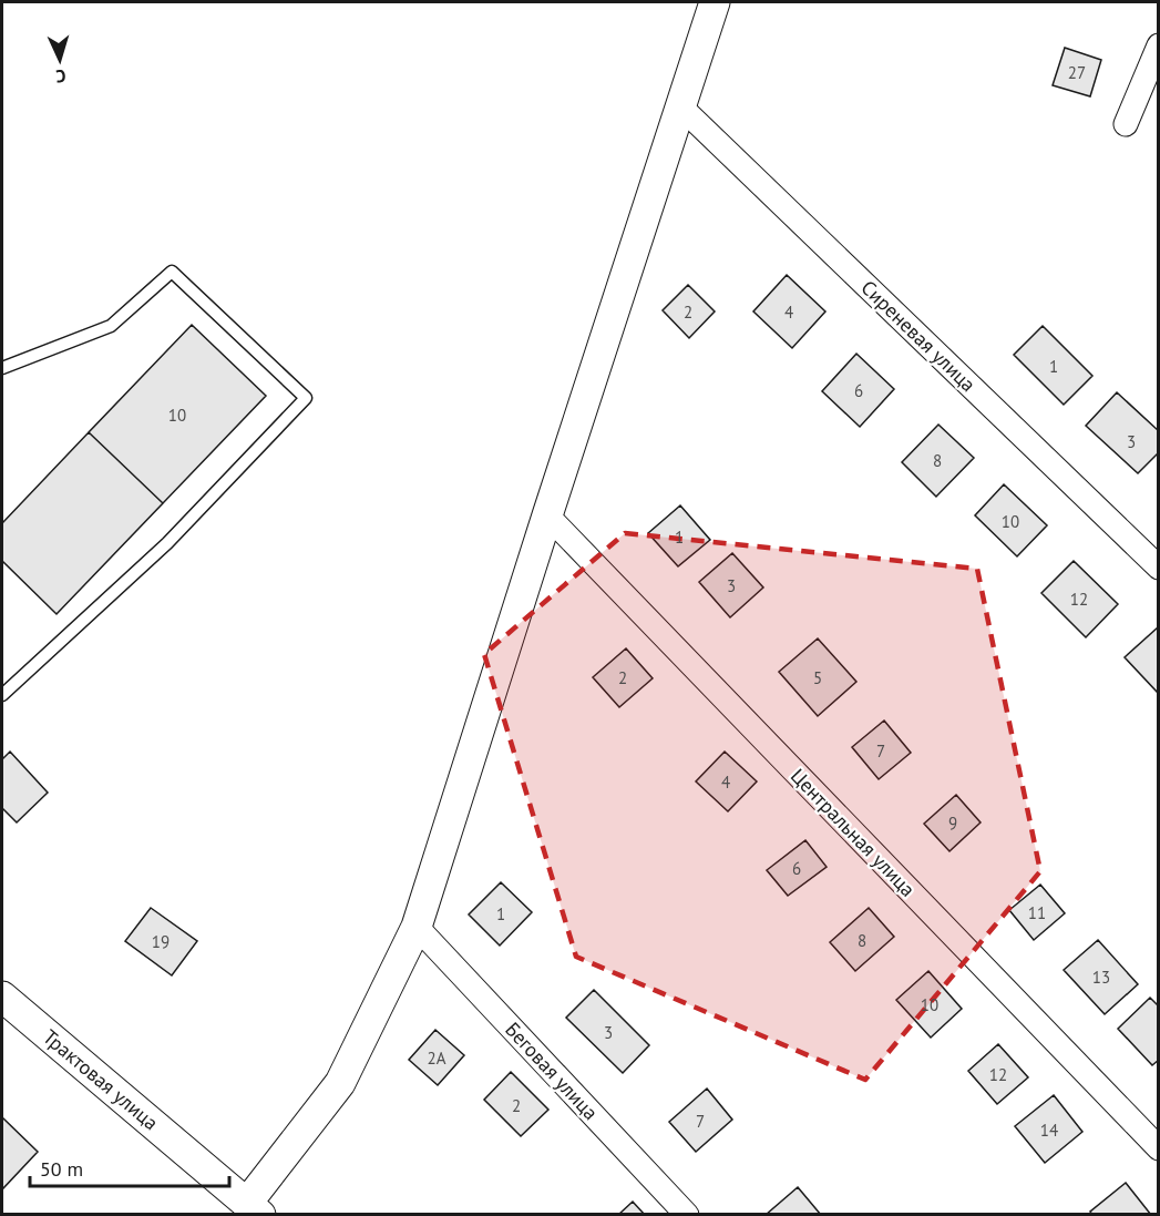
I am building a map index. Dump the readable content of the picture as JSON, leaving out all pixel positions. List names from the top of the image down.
{
  "streets": {
    "street": [
      "Сиреневая улица",
      "Центральная улица",
      "Беговая улица",
      "Трактовая улица"
    ]
  },
  "house_numbers": [
    "27",
    "2",
    "4",
    "1",
    "6",
    "10",
    "3",
    "8",
    "10",
    "1",
    "3",
    "12",
    "2",
    "5",
    "7",
    "4",
    "9",
    "6",
    "11",
    "1",
    "8",
    "19",
    "13",
    "10",
    "3",
    "2А",
    "12",
    "2",
    "7",
    "14"
  ],
  "scale_bar": "50 m",
  "north": "bottom"
}
